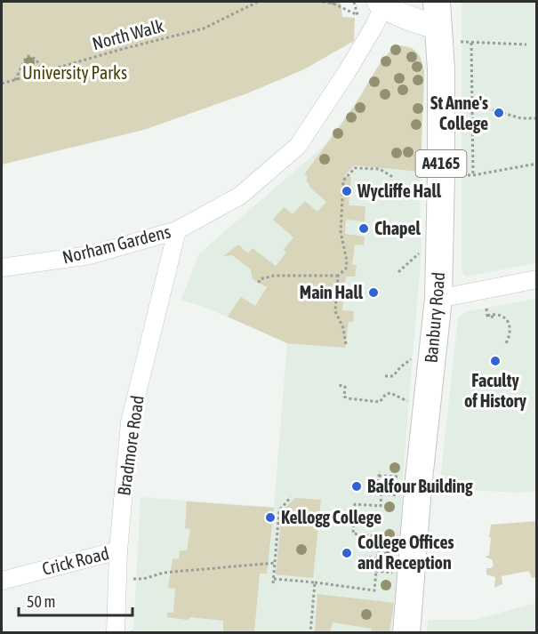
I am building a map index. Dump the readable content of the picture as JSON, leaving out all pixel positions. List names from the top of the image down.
{
  "streets": {
    "main road": ["A4165", "Banbury Road"],
    "street": ["Norham Gardens", "Bradmore Road", "Crick Road"],
    "path": ["North Walk"]
  },
  "crossings": [
    ["Norham Gardens", "Bradmore Road"],
    ["Bradmore Road", "Crick Road"]
  ],
  "parks": ["University Parks"],
  "places": [
    "St Anne's College",
    "Wycliffe Hall",
    "Chapel",
    "Main Hall",
    "Faculty of History",
    "Balfour Building",
    "Kellogg College",
    "College Offices and Reception"
  ],
  "scale_bar": "50 m"
}
